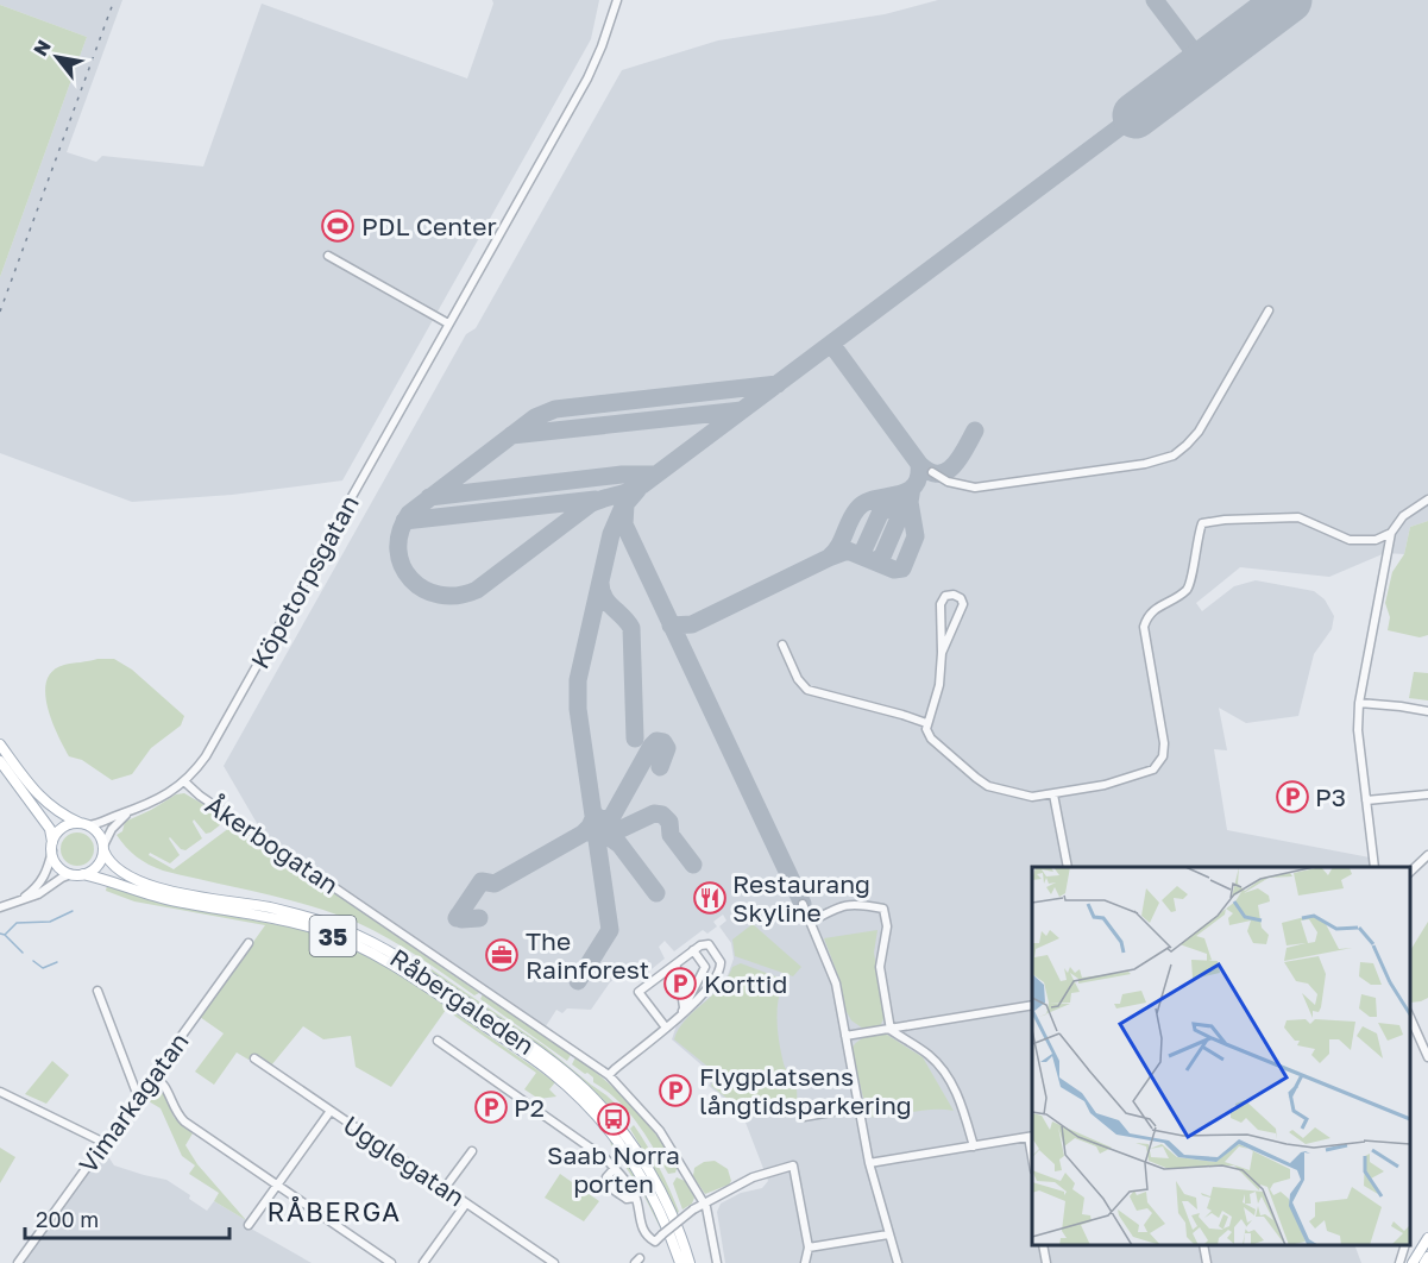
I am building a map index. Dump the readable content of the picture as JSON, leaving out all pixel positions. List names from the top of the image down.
{
  "streets": {
    "main road": ["35", "Råbergaleden"],
    "street": [
      "Köpetorpsgatan",
      "Åkerbogatan",
      "Vimarkagatan",
      "Ugglegatan"
    ]
  },
  "crossings": [
    ["Köpetorpsgatan", "Åkerbogatan"],
    ["Köpetorpsgatan", "35"],
    ["Köpetorpsgatan", "Råbergaleden"],
    ["35", "Råbergaleden"]
  ],
  "districts": ["RÅBERGA"],
  "places": {
    "sports": ["PDL Center"],
    "parking": [
      "P3",
      "Korttid",
      "Flygplatsens långtidsparkering",
      "P2"
    ],
    "restaurant": ["Restaurang Skyline"],
    "office": ["The Rainforest"],
    "bus stop": ["Saab Norra porten"]
  },
  "scale_bar": "200 m",
  "north": "top left"
}
